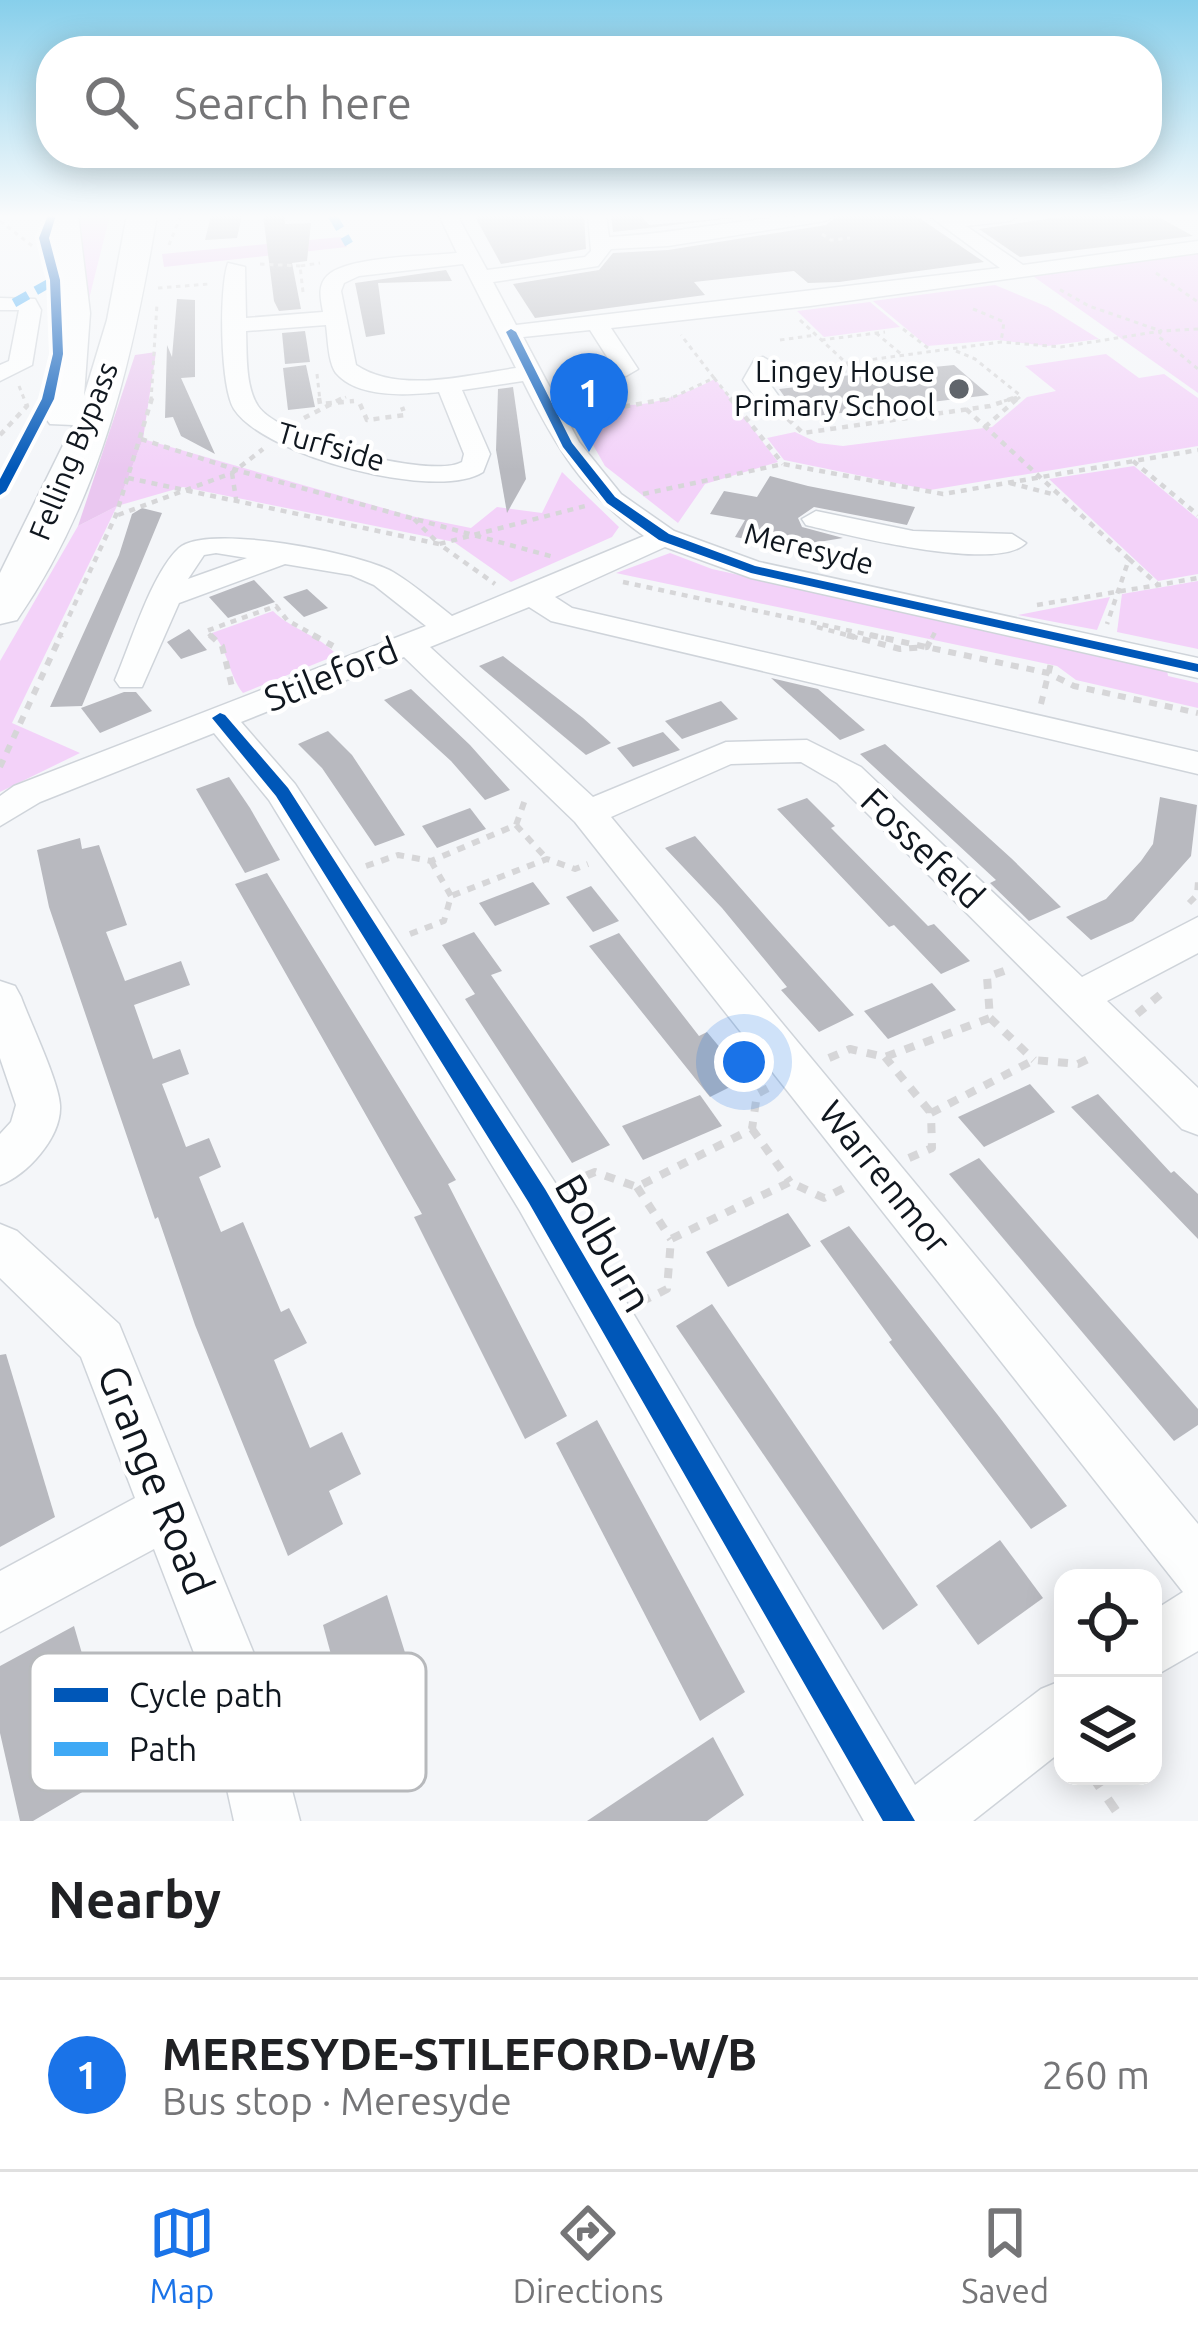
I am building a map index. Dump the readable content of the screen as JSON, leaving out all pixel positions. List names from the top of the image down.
{
  "streets": {
    "highway": ["Felling Bypass"],
    "street": [
      "Turfside",
      "Meresyde",
      "Stileford",
      "Fossefeld",
      "Warrenmor",
      "Bolburn",
      "Grange Road"
    ]
  },
  "crossings": [
    ["Meresyde", "Stileford"],
    ["Stileford", "Warrenmor"],
    ["Stileford", "Bolburn"],
    ["Fossefeld", "Warrenmor"]
  ],
  "places": ["Lingey House Primary School"],
  "legend": ["Cycle path", "Path"],
  "page": {
    "search": "Search here",
    "pins": "1",
    "heading": "Nearby",
    "list": [
      {
        "mark": "1",
        "name": "MERESYDE-STILEFORD-W/B",
        "note": "Bus stop · Meresyde",
        "value": "260 m"
      }
    ],
    "nav": ["Map", "Directions", "Saved"]
  }
}
